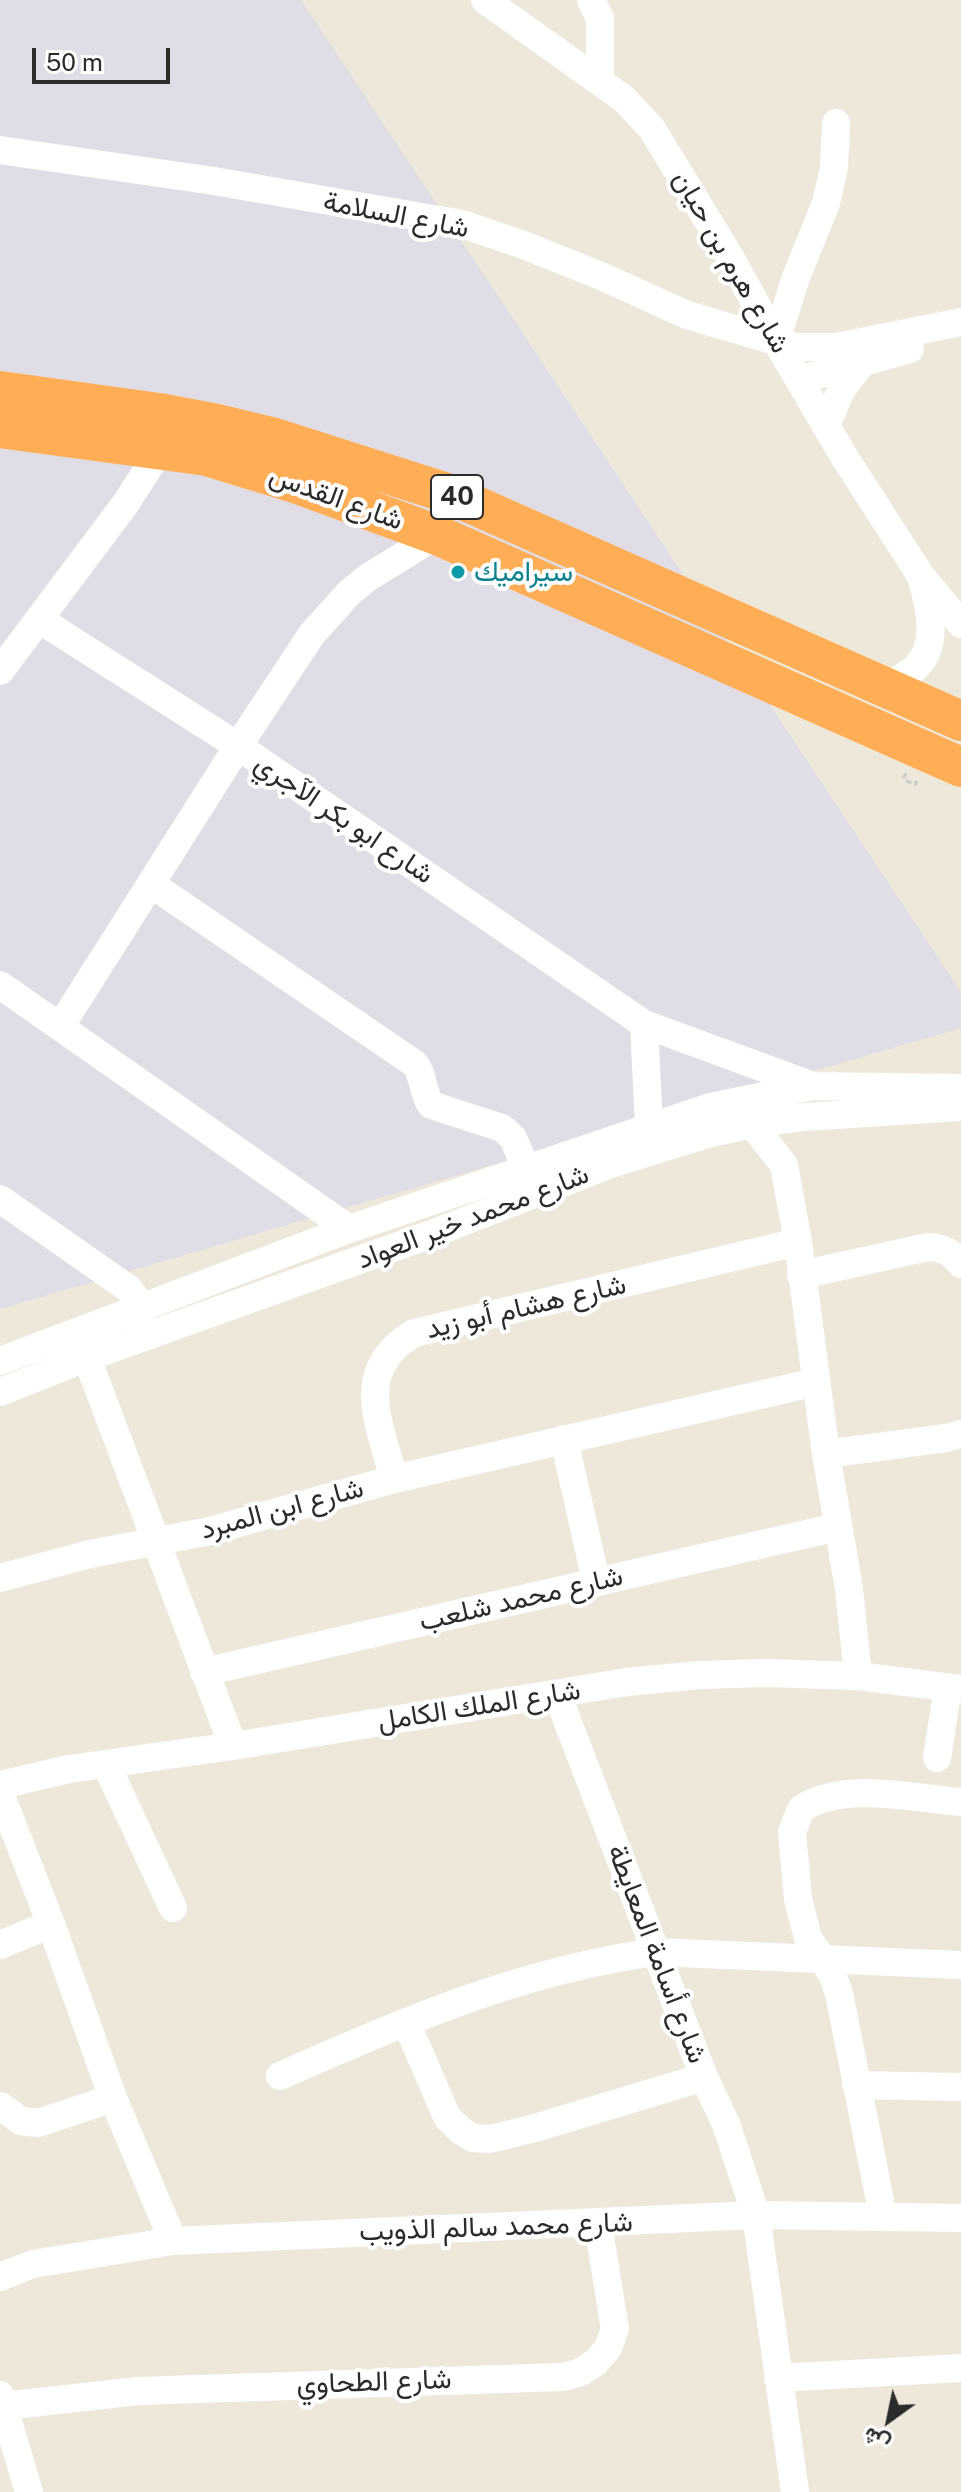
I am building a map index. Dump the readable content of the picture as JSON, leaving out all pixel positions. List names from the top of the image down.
{
  "streets": {
    "highway": ["40", "شارع القدس"],
    "street": [
      "شارع السلامة",
      "شارع هرم بن حيان",
      "شارع ابو بكر الآجري",
      "شارع محمد خير العواد",
      "شارع هشام أبو زيد",
      "شارع ابن المبرد",
      "شارع محمد شلعب",
      "شارع الملك الكامل",
      "شارع أسامة المعايطة",
      "شارع محمد سالم الذويب",
      "شارع الطحاوي"
    ]
  },
  "crossings": [
    ["شارع السلامة", "شارع هرم بن حيان"],
    ["شارع هرم بن حيان", "شارع القدس"],
    ["شارع ابو بكر الآجري", "شارع محمد خير العواد"],
    ["شارع هشام أبو زيد", "شارع ابن المبرد"],
    ["شارع الملك الكامل", "شارع أسامة المعايطة"],
    ["شارع أسامة المعايطة", "شارع محمد سالم الذويب"],
    ["شارع محمد سالم الذويب", "شارع الطحاوي"]
  ],
  "places": ["سيراميك"],
  "scale_bar": "50 m",
  "north": "bottom left"
}
